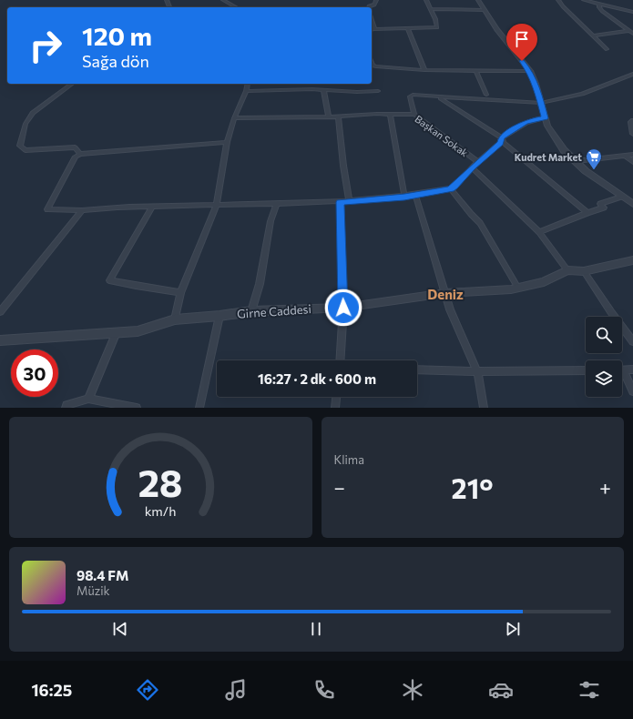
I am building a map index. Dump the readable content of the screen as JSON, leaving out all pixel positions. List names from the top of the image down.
{
  "streets": {
    "street": ["Başkan Sokak", "Girne Caddesi"]
  },
  "districts": ["Deniz"],
  "places": {
    "supermarket": ["Kudret Market"]
  },
  "page": {
    "turn": ["120 m", "Sağa dön"],
    "limit": "30",
    "trip": "16:27 · 2 dk · 600 m",
    "tile": "Klima",
    "heat": ["−", "21°", "+"],
    "song": ["98.4 FM", "Müzik"],
    "tabs": "16:25",
    "gauge": ["28", "km/h"]
  }
}
